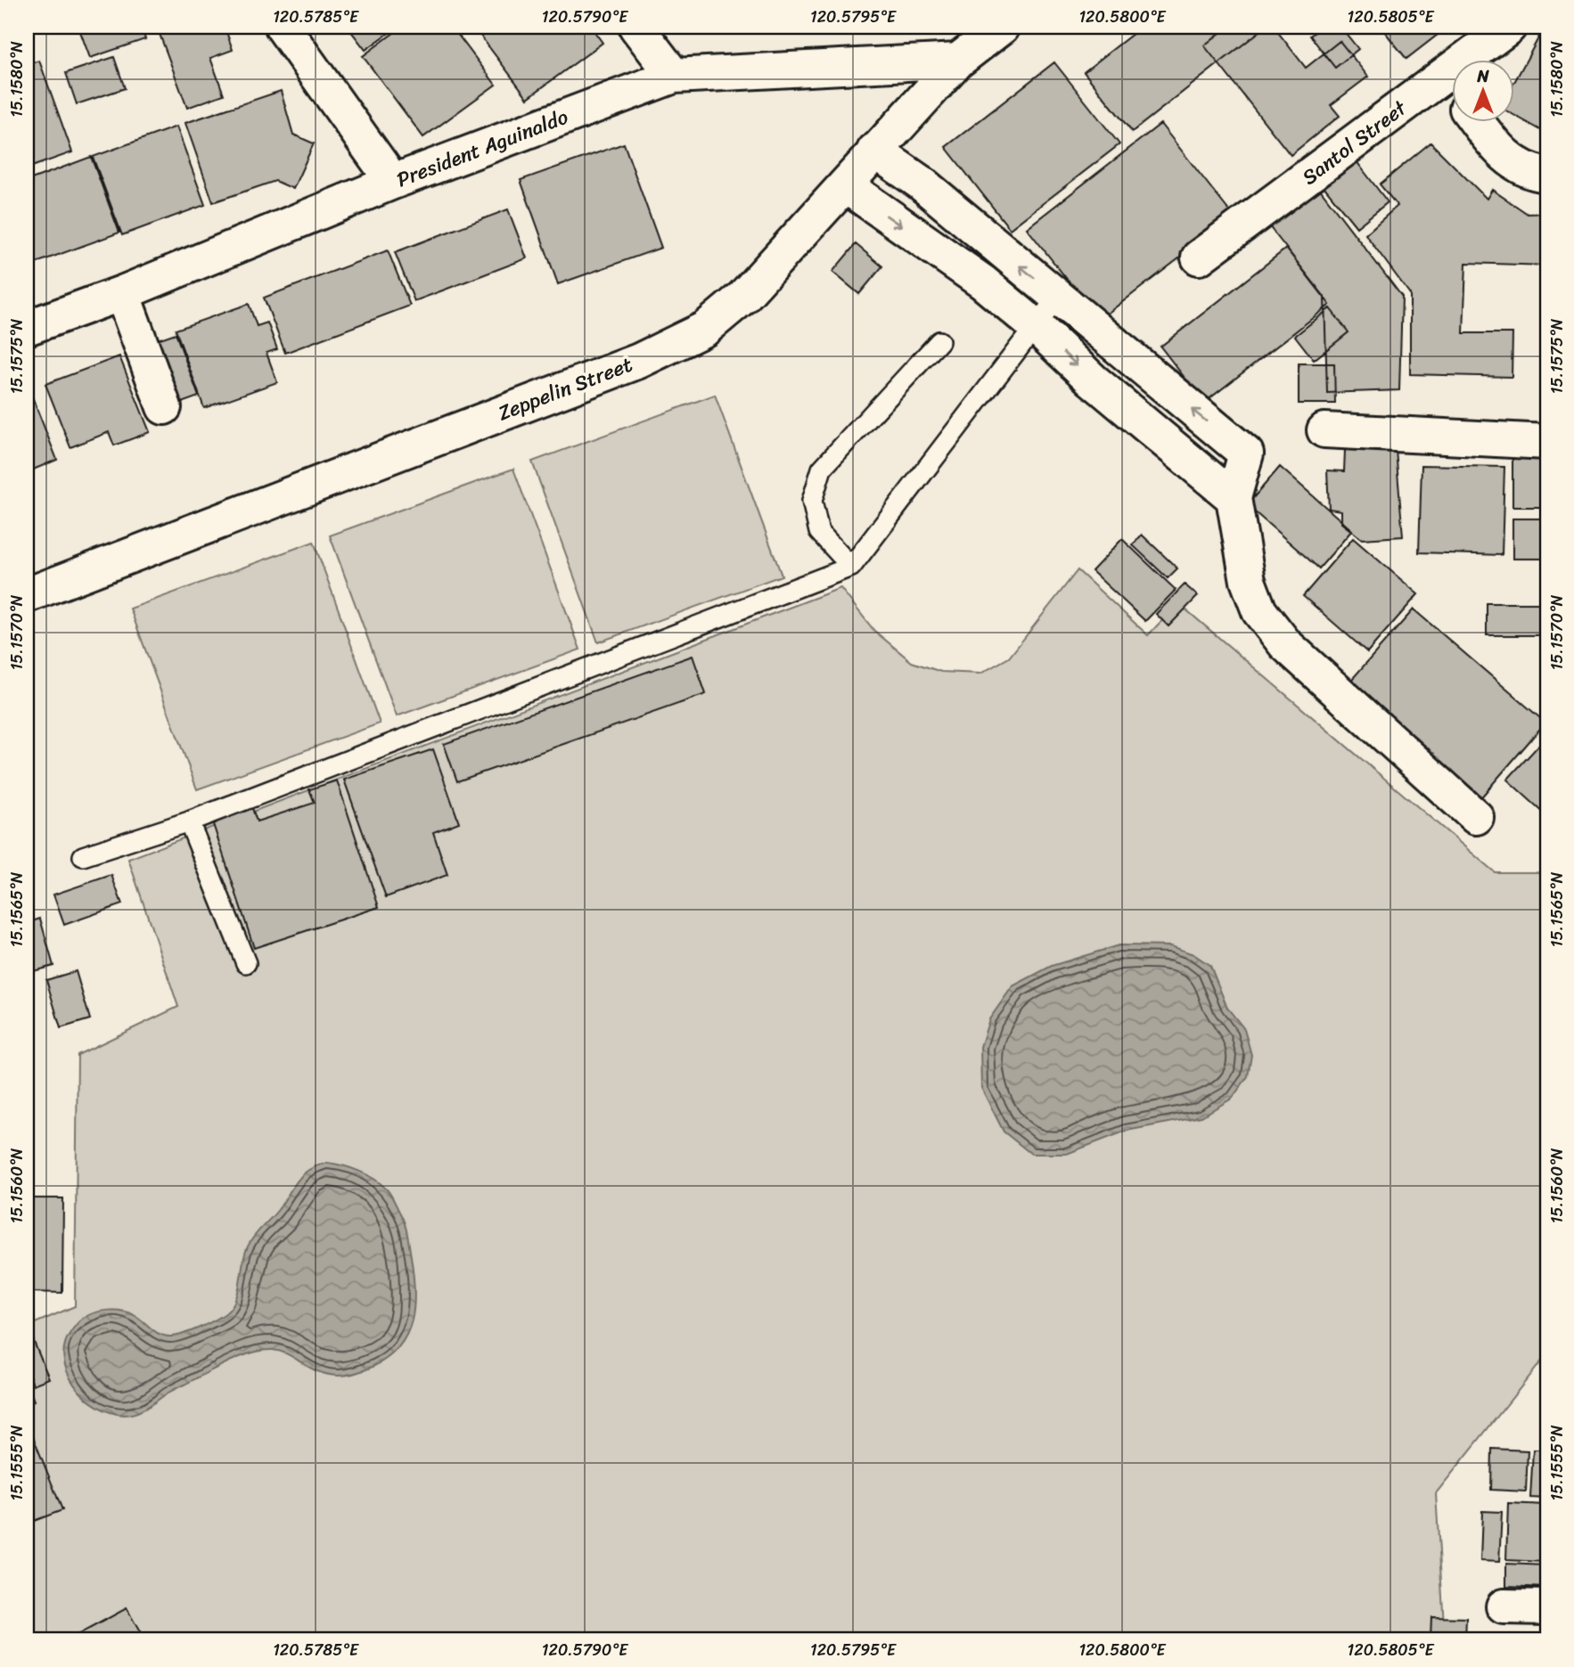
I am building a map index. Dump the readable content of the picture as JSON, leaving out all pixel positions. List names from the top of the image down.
{
  "streets": {
    "street": ["Santol Street", "President Aguinaldo", "Zeppelin Street"]
  },
  "crossings": [
    ["President Aguinaldo", "Zeppelin Street"]
  ],
  "north": "top",
  "coordinates": [
    "120.5785°E",
    "120.5790°E",
    "120.5795°E",
    "120.5800°E",
    "120.5805°E",
    "15.1580°N",
    "15.1575°N",
    "15.1570°N",
    "15.1565°N",
    "15.1560°N",
    "15.1555°N"
  ]
}
